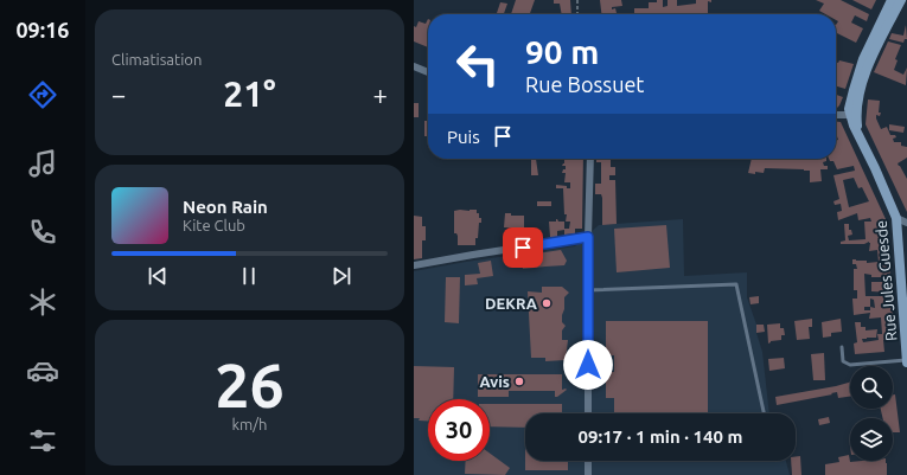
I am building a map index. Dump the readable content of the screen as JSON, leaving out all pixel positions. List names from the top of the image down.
{
  "streets": {
    "street": ["Rue Jules Guesde"]
  },
  "places": ["DEKRA", "Avis"],
  "page": {
    "tabs": "09:16",
    "tile": [
      "Climatisation",
      ["26", "km/h"]
    ],
    "turn": ["90 m", "Rue Bossuet"],
    "heat": ["−", "21°", "+"],
    "then": "Puis",
    "song": ["Neon Rain", "Kite Club"],
    "limit": "30",
    "trip": "09:17 · 1 min · 140 m"
  }
}
